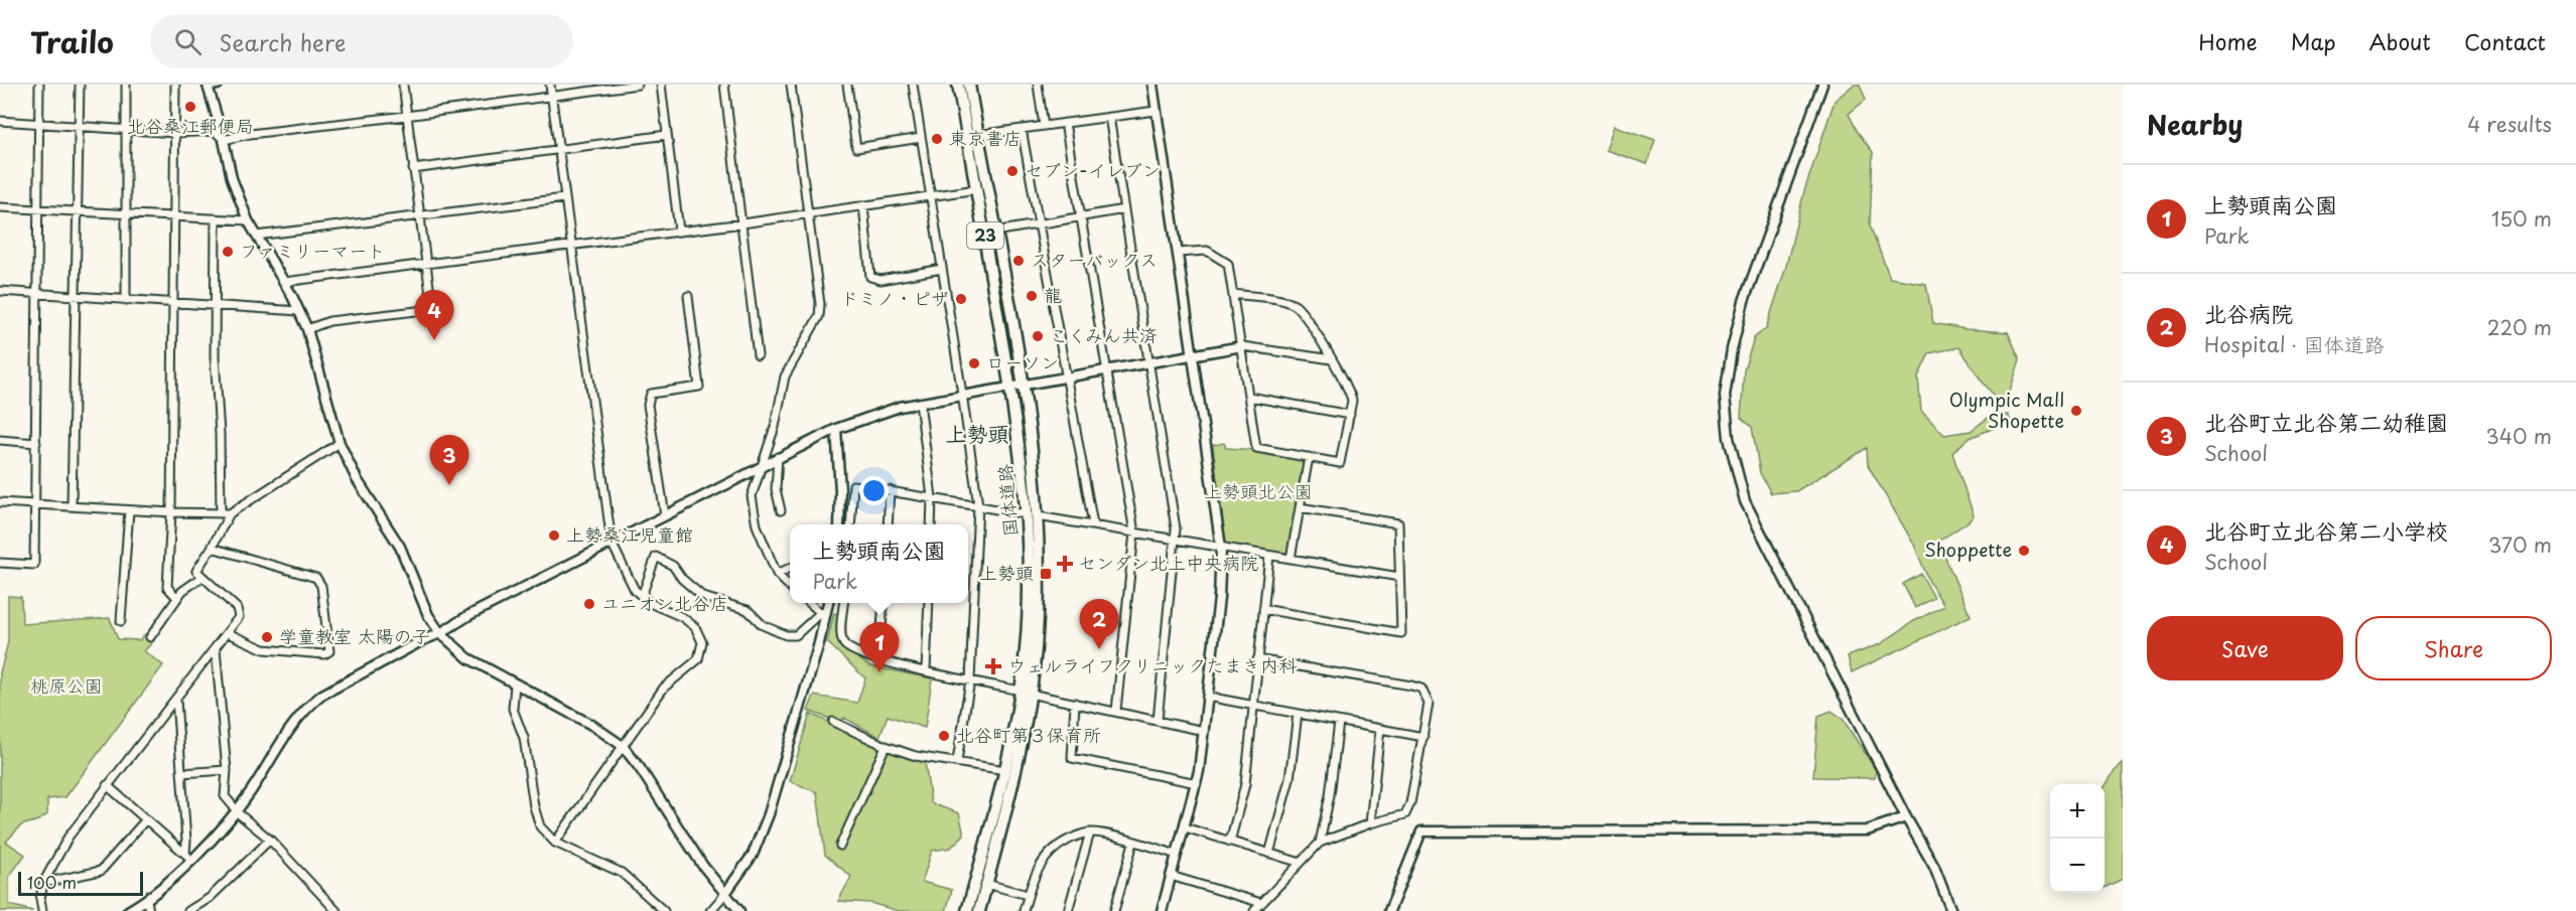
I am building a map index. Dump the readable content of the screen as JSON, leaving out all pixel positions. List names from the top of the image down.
{
  "streets": {
    "main road": ["23", "国体道路"]
  },
  "districts": ["上勢頭"],
  "parks": ["上勢頭北公園", "桃原公園"],
  "places": {
    "other": [
      "北谷桑江郵便局",
      "東京書店",
      "セブン-イレブン",
      "ファミリーマート",
      "スターバックス",
      "龍",
      "ドミノ・ピザ",
      "こくみん共済",
      "ローソン",
      "Olympic Mall Shopette",
      "上勢桑江児童館",
      "Shoppette",
      "ユニオン北谷店",
      "学童教室 太陽の子",
      "北谷町第３保育所"
    ],
    "health": ["センダン北上中央病院", "ウェルライフクリニックたまき内科"],
    "transit": ["上勢頭"]
  },
  "scale_bar": "100 m",
  "page": {
    "header": "Trailo",
    "search": "Search here",
    "nav": [
      "Home",
      "Map",
      "About",
      "Contact"
    ],
    "heading": ["Nearby", "4 results"],
    "list": [
      {
        "mark": "1",
        "name": "上勢頭南公園",
        "note": "Park",
        "value": "150 m"
      },
      {
        "mark": "2",
        "name": "北谷病院",
        "note": "Hospital · 国体道路",
        "value": "220 m"
      },
      {
        "mark": "3",
        "name": "北谷町立北谷第二幼稚園",
        "note": "School",
        "value": "340 m"
      },
      {
        "mark": "4",
        "name": "北谷町立北谷第二小学校",
        "note": "School",
        "value": "370 m"
      }
    ],
    "pins": [
      "4",
      "3",
      "2",
      "1"
    ],
    "popup": ["上勢頭南公園", "Park"],
    "buttons": ["Save", "Share"],
    "map_buttons": ["+", "−"],
    "scale": "100 m"
  }
}
